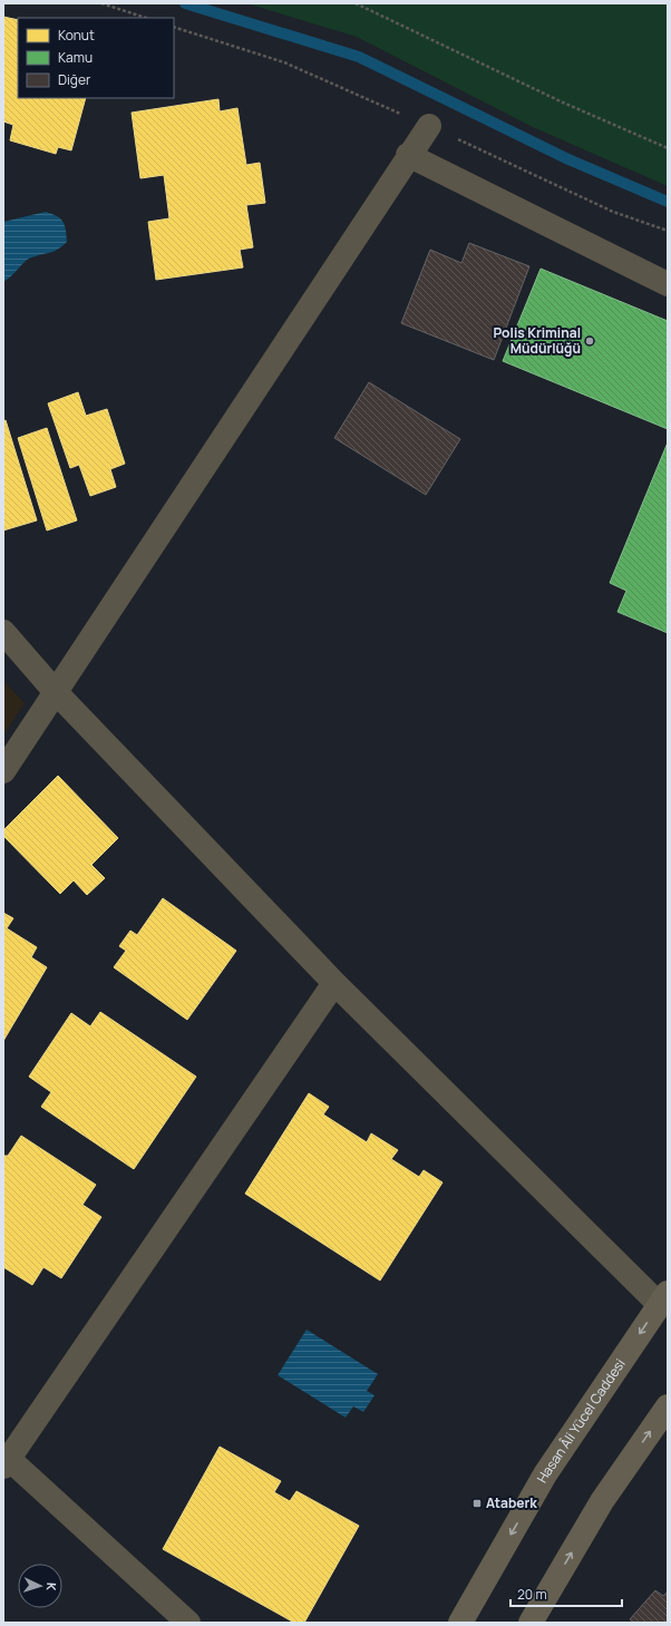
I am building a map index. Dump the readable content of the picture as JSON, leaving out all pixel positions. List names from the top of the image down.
{
  "streets": {
    "main road": ["Hasan Âli Yücel Caddesi"]
  },
  "places": {
    "other": ["Polis Kriminal Müdürlüğü"],
    "transit": ["Ataberk"]
  },
  "legend": ["Konut", "Kamu", "Diğer"],
  "scale_bar": "20 m",
  "north": "right"
}
